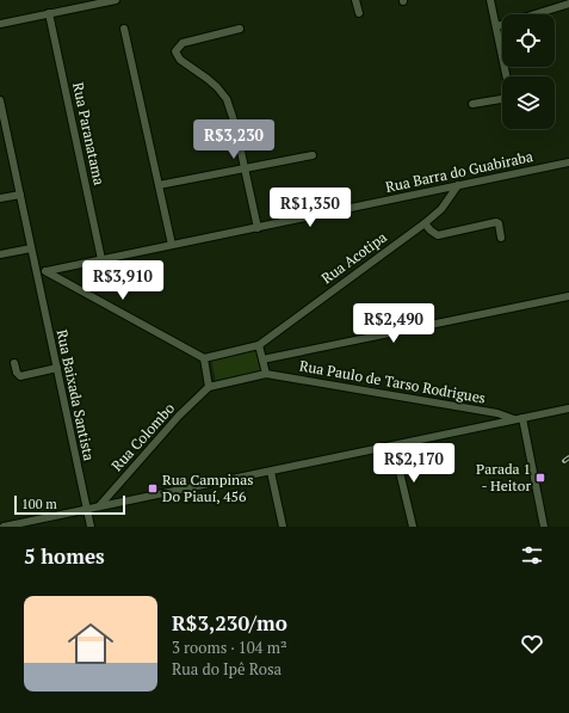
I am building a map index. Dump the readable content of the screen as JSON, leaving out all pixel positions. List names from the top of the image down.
{
  "streets": {
    "street": [
      "Rua Paranatama",
      "Rua Barra do Guabiraba",
      "Rua Acotipa",
      "Rua Paulo de Tarso Rodrigues",
      "Rua Baixada Santista",
      "Rua Colombo"
    ]
  },
  "crossings": [
    ["Rua Paranatama", "Rua Barra do Guabiraba"],
    ["Rua Barra do Guabiraba", "Rua Acotipa"],
    ["Rua Barra do Guabiraba", "Rua Baixada Santista"]
  ],
  "places": {
    "transit": ["Parada 1 - Heitor", "Rua Campinas Do Piauí, 456"]
  },
  "scale_bar": "100 m",
  "page": {
    "price": [
      "R$3,230",
      "R$1,350",
      "R$3,910",
      "R$2,490",
      "R$2,170"
    ],
    "scale": "100 m",
    "heading": "5 homes",
    "list": [
      {
        "name": "R$3,230/mo",
        "note": "3 rooms · 104 m² · Rua do Ipê Rosa"
      }
    ]
  }
}
